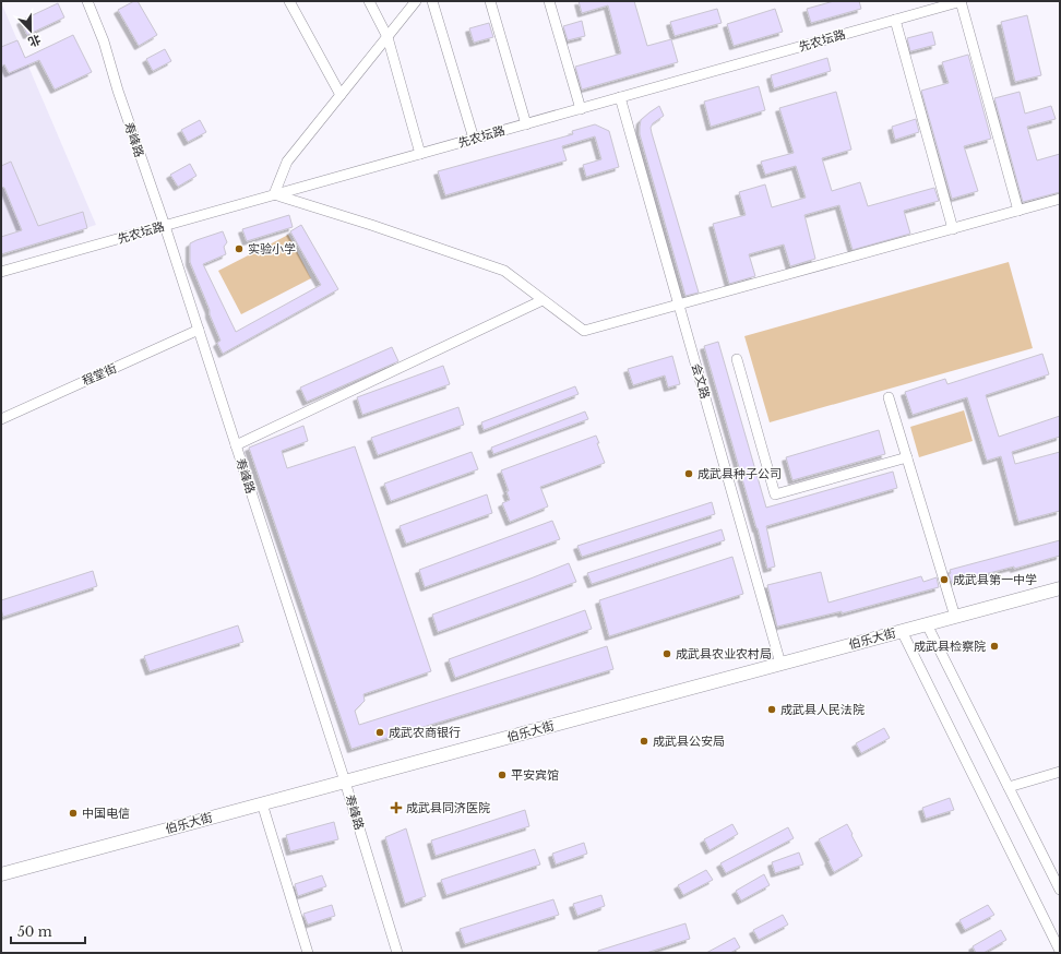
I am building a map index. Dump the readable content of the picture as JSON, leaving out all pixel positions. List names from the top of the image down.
{
  "streets": {
    "main road": ["伯乐大街"],
    "street": [
      "先农坛路",
      "寿峰路",
      "程堂街",
      "会文路"
    ]
  },
  "crossings": [
    ["先农坛路", "寿峰路"],
    ["先农坛路", "会文路"],
    ["寿峰路", "程堂街"],
    ["寿峰路", "伯乐大街"],
    ["会文路", "伯乐大街"]
  ],
  "places": {
    "other": [
      "实验小学",
      "成武县种子公司",
      "成武县第一中学",
      "成武县检察院",
      "成武县农业农村局",
      "成武县人民法院",
      "成武农商银行",
      "成武县公安局",
      "平安宾馆",
      "中国电信"
    ],
    "health": ["成武县同济医院"]
  },
  "scale_bar": "50 m",
  "north": "bottom"
}
